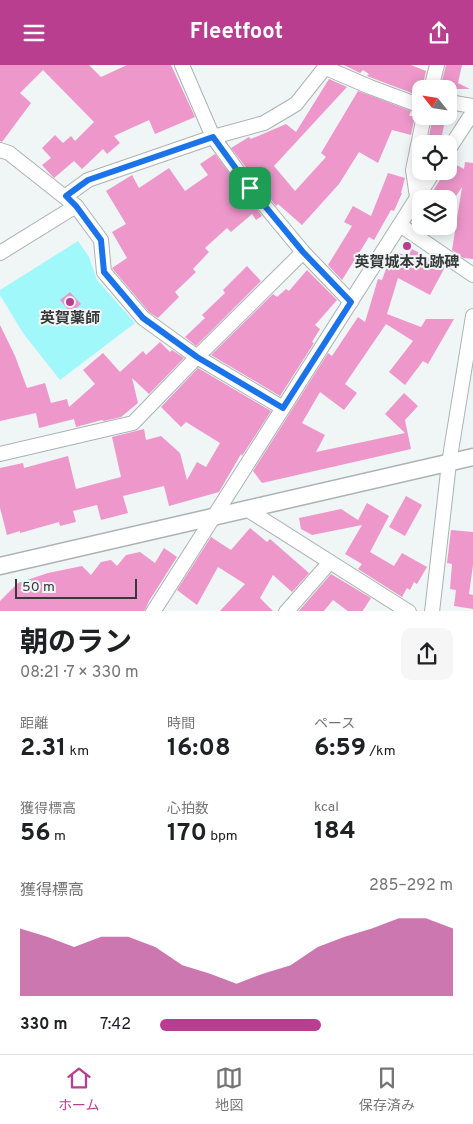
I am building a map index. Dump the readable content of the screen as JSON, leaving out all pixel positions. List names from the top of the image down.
{
  "places": ["英賀城本丸跡碑", "英賀薬師"],
  "scale_bar": "50 m",
  "north": "top left",
  "page": {
    "header": "Fleetfoot",
    "scale": "50 m",
    "heading": ["朝のラン", "08:21 · 7 × 330 m"],
    "stats": [
      ["距離", "2.31 km"],
      ["時間", "16:08"],
      ["ペース", "6:59 /km"],
      ["獲得標高", "56 m"],
      ["心拍数", "170 bpm"],
      ["kcal", "184"]
    ],
    "chart": ["獲得標高", "285–292 m"],
    "list": [
      {
        "name": "330 m",
        "note": "7:42"
      }
    ],
    "tabs": ["ホーム", "地図", "保存済み"]
  }
}
